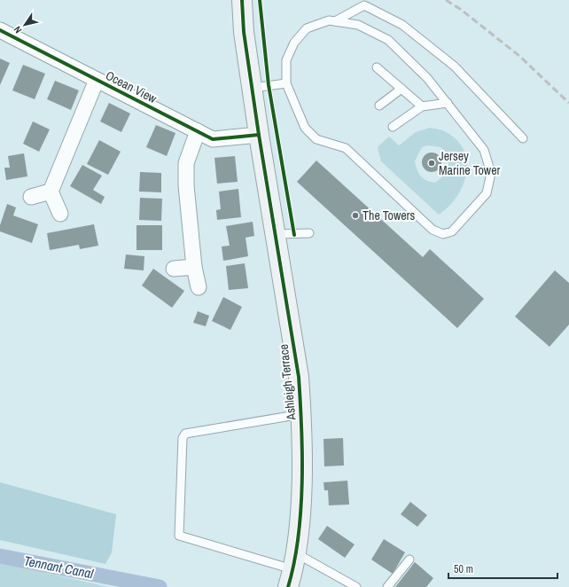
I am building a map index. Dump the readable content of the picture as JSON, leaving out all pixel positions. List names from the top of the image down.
{
  "streets": {
    "main road": ["Ashleigh Terrace"],
    "street": ["Ocean View"]
  },
  "crossings": [
    ["Ocean View", "Ashleigh Terrace"]
  ],
  "water": ["Tennant Canal"],
  "places": ["Jersey Marine Tower", "The Towers"],
  "scale_bar": "50 m",
  "north": "bottom left"
}
